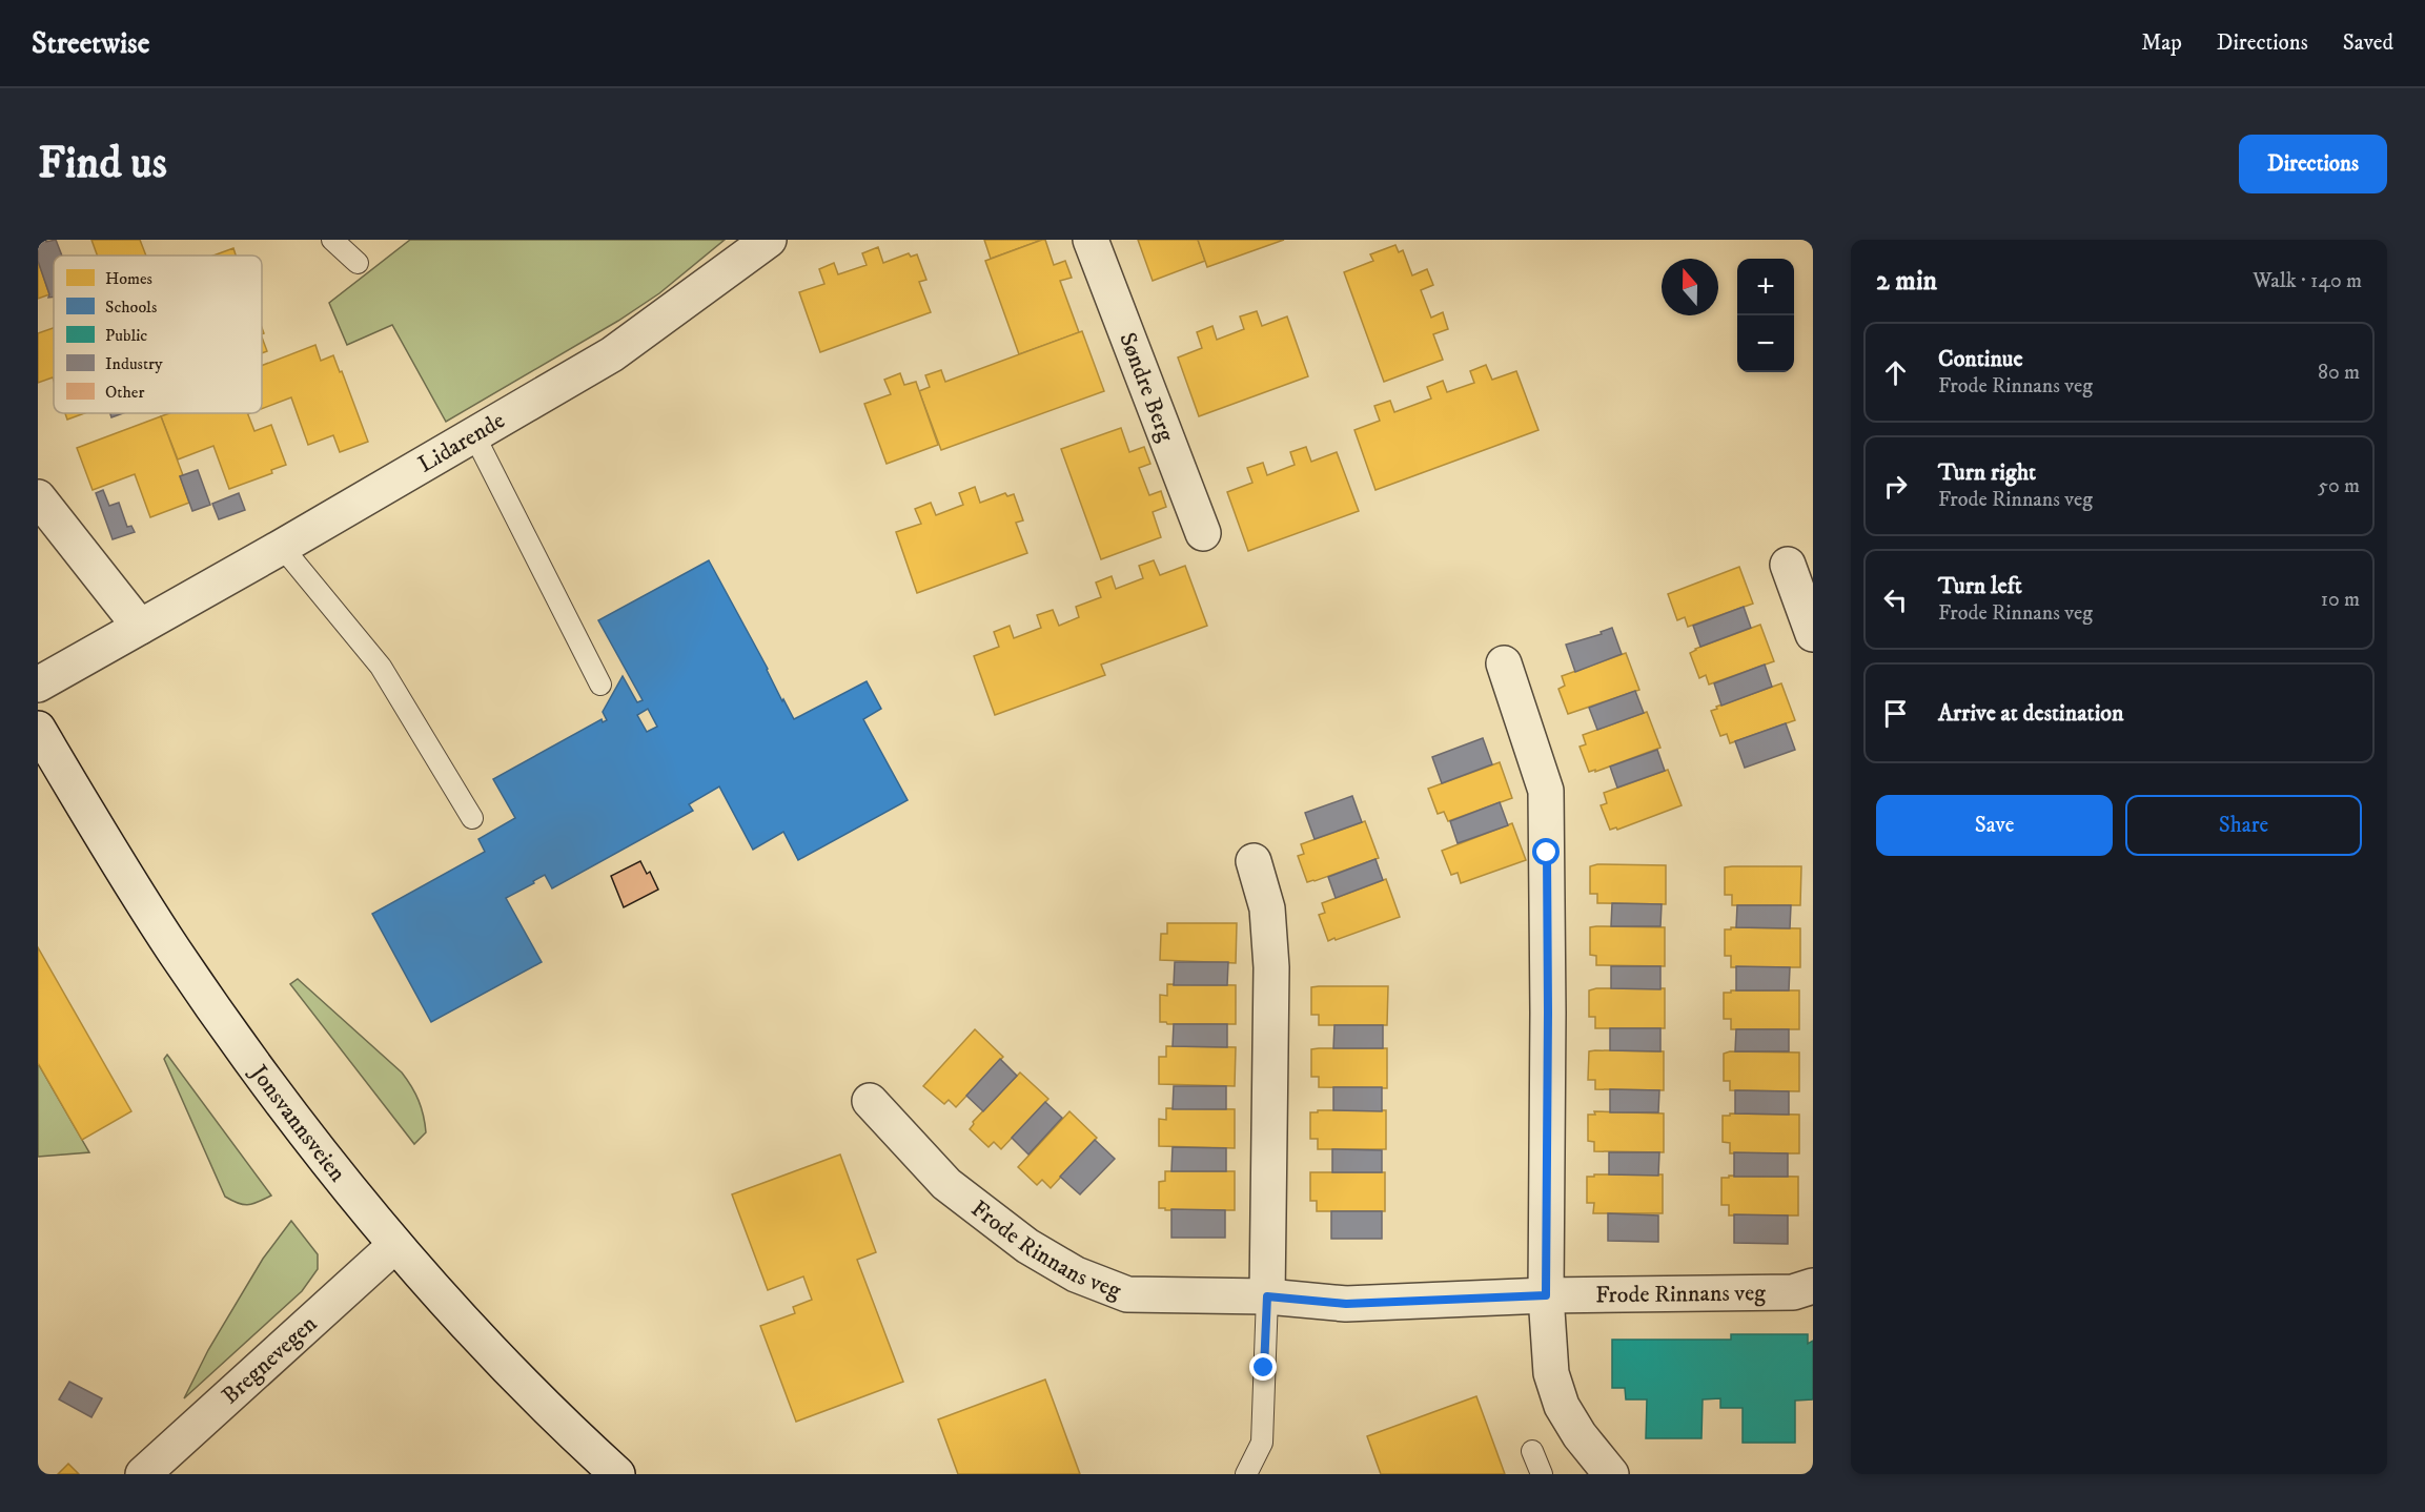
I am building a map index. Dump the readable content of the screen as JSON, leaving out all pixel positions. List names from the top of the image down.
{
  "streets": {
    "street": [
      "Søndre Berg",
      "Lidarende",
      "Jonsvannsveien",
      "Frode Rinnans veg",
      "Bregnevegen"
    ]
  },
  "crossings": [
    ["Jonsvannsveien", "Bregnevegen"]
  ],
  "legend": [
    "Homes",
    "Schools",
    "Public",
    "Industry",
    "Other"
  ],
  "north": "top",
  "page": {
    "header": "Streetwise",
    "nav": ["Map", "Directions", "Saved"],
    "buttons": [
      "Directions",
      ["Save", "Share"]
    ],
    "title": "Find us",
    "heading": ["2 min", "Walk · 140 m"],
    "map_buttons": ["+", "−"],
    "list": [
      ["Continue", "Frode Rinnans veg", "80 m"],
      ["Turn right", "Frode Rinnans veg", "50 m"],
      ["Turn left", "Frode Rinnans veg", "10 m"],
      "Arrive at destination"
    ]
  }
}
